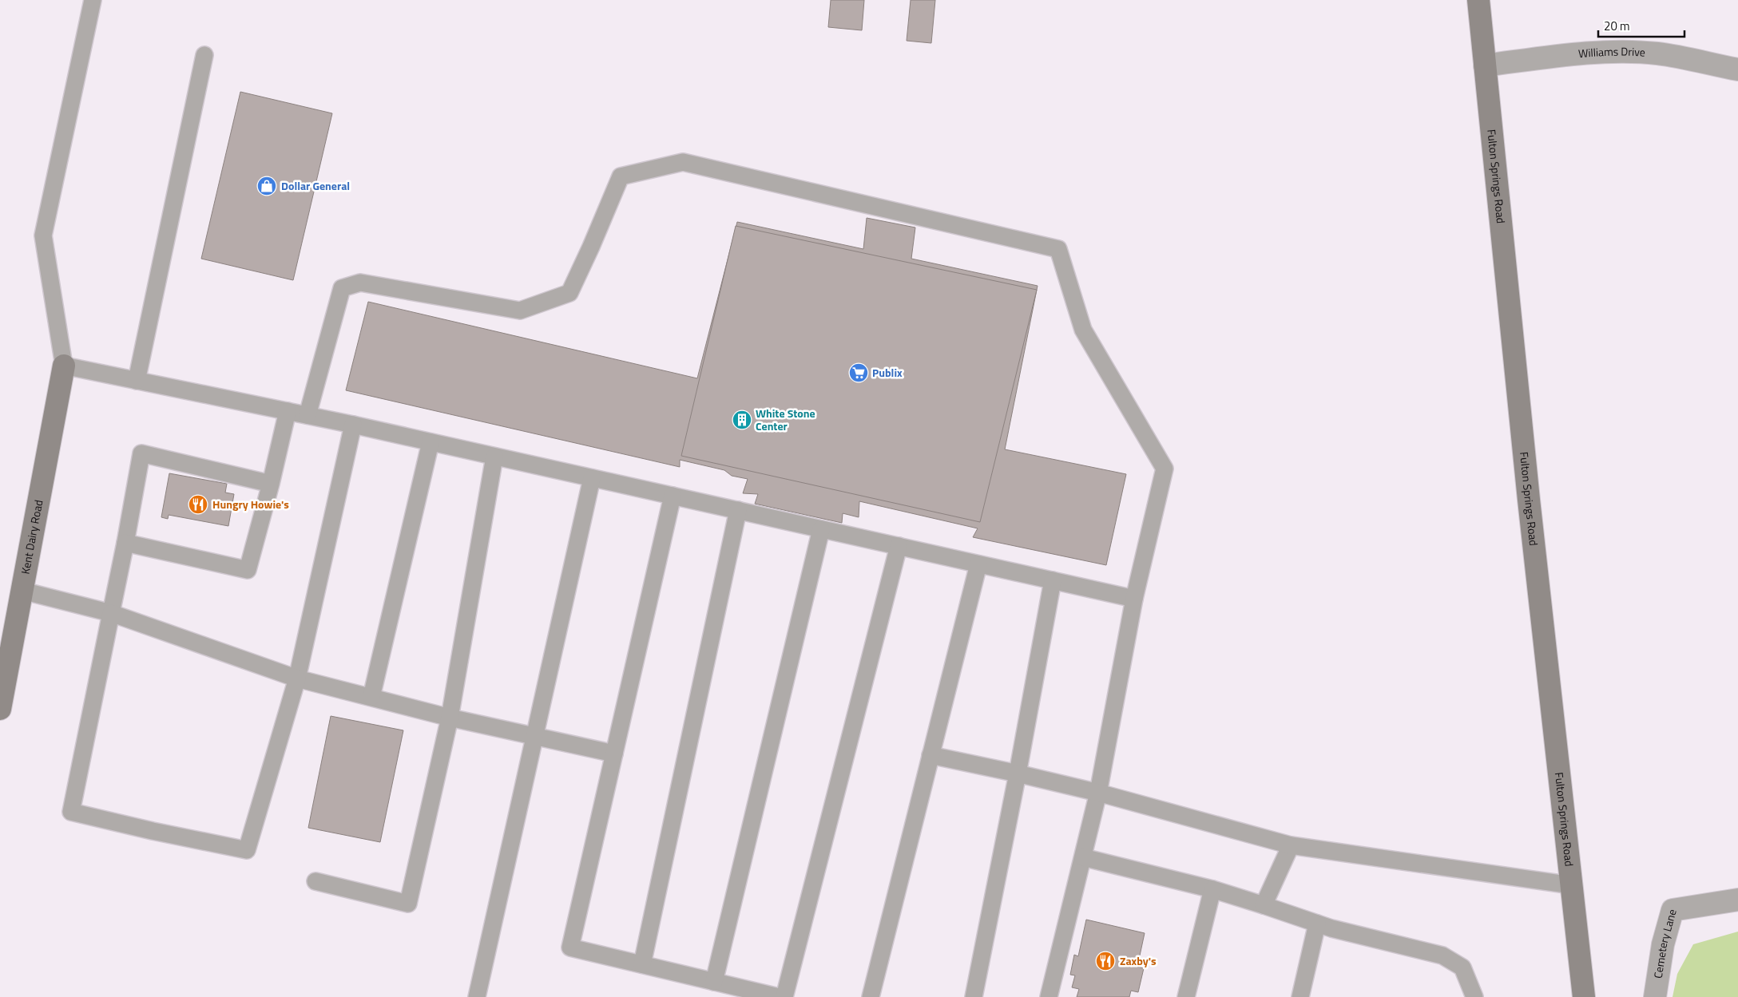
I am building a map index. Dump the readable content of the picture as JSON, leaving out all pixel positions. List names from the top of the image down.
{
  "streets": {
    "street": [
      "Williams Drive",
      "Fulton Springs Road",
      "Kent Dairy Road",
      "Cemetery Lane"
    ]
  },
  "crossings": [
    ["Williams Drive", "Fulton Springs Road"]
  ],
  "places": {
    "shop": ["Dollar General"],
    "supermarket": ["Publix"],
    "building": ["White Stone Center"],
    "restaurant": ["Hungry Howie's", "Zaxby's"]
  },
  "scale_bar": "20 m"
}
